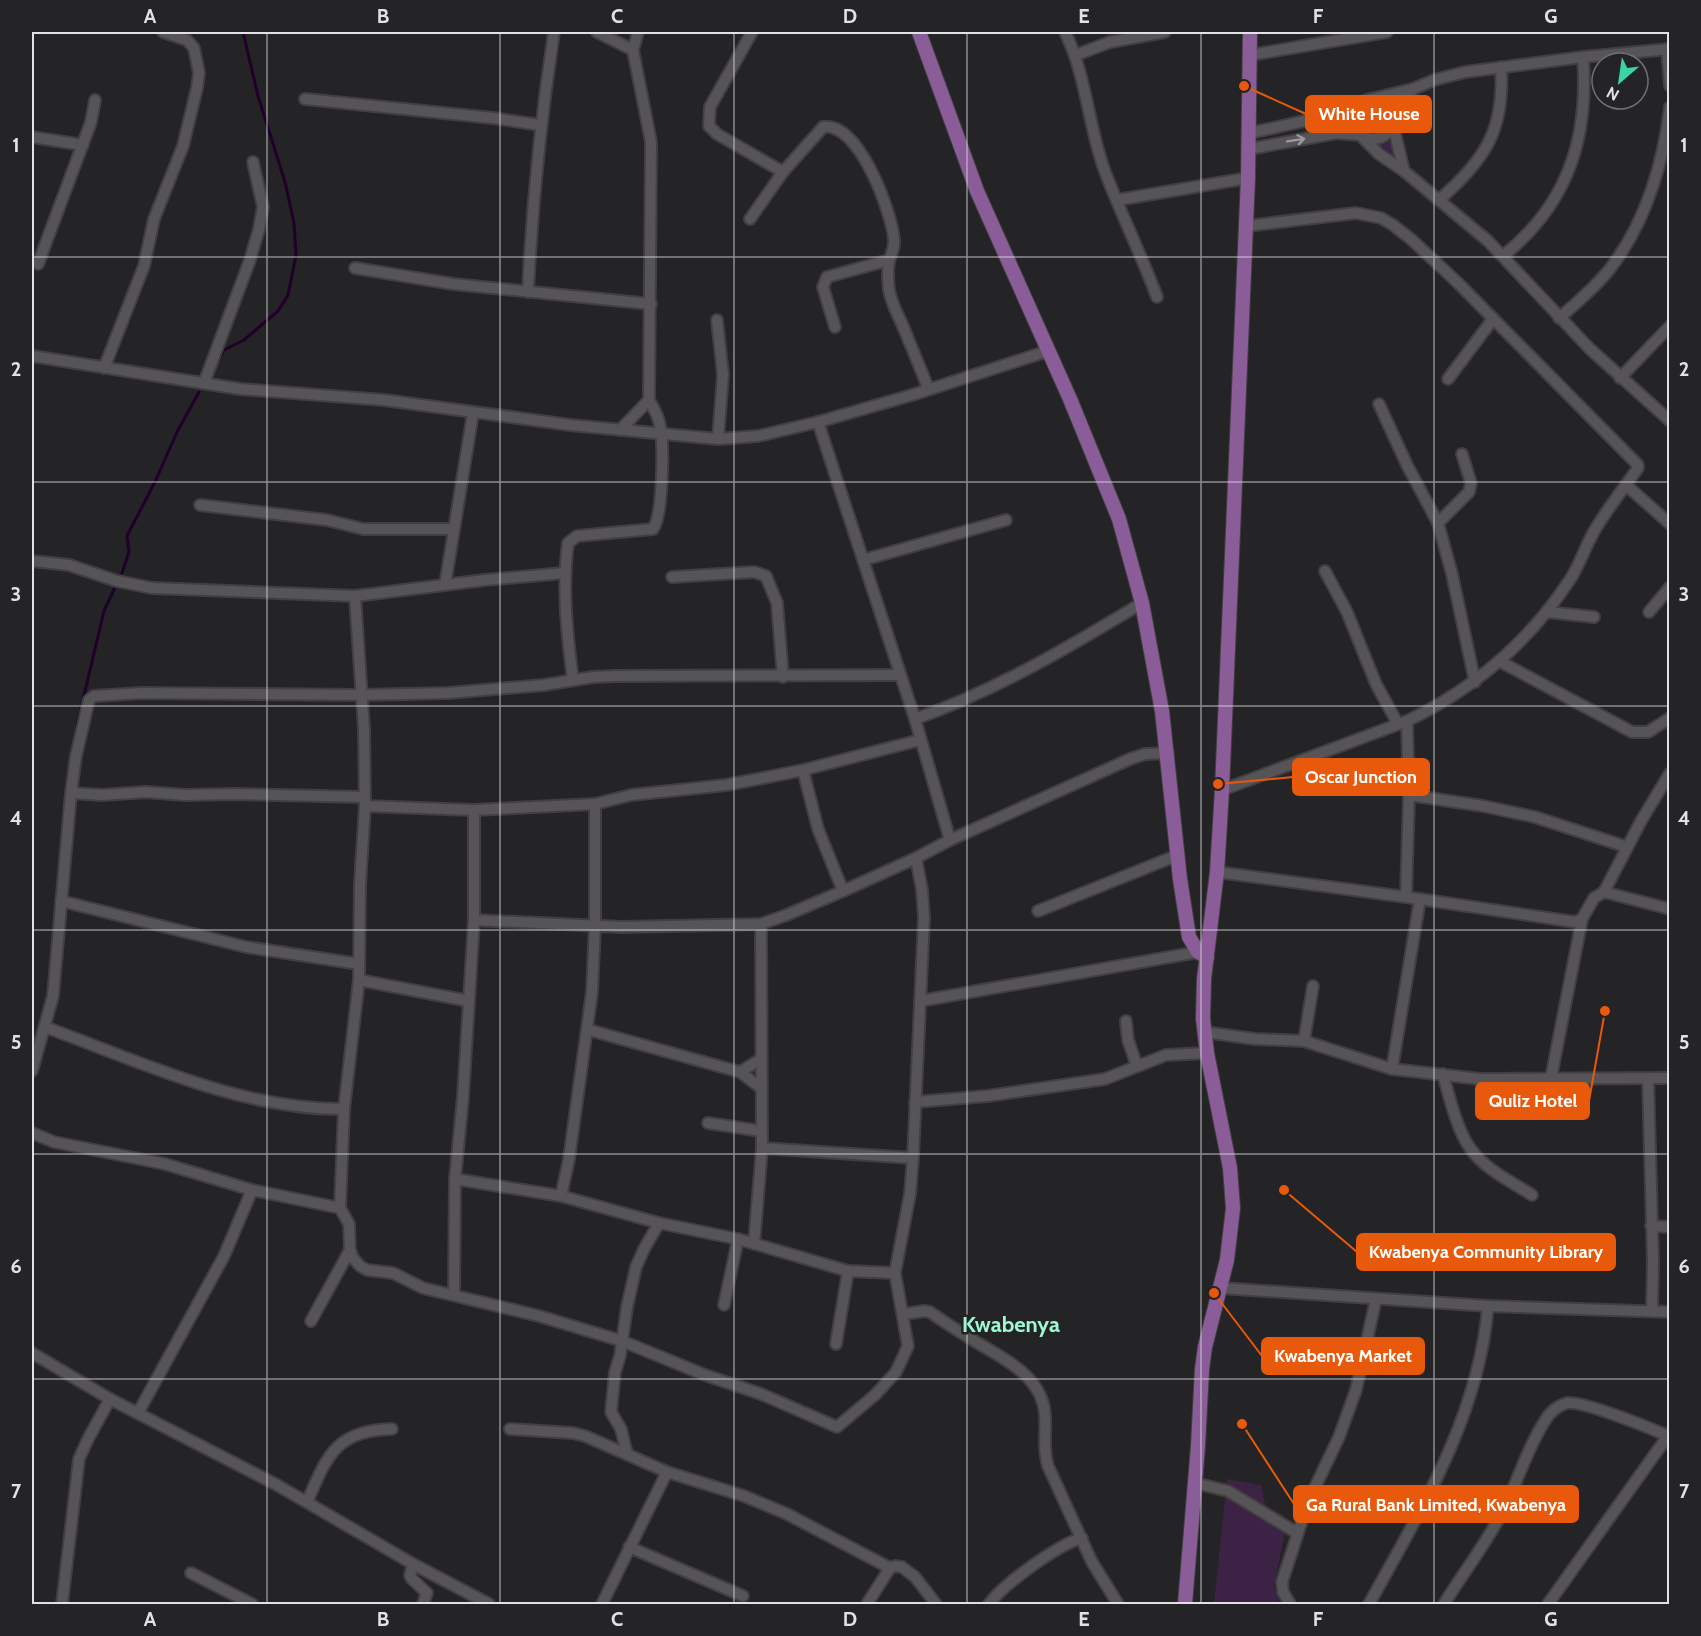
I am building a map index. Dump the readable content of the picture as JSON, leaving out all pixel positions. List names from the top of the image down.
{
  "districts": ["Kwabenya"],
  "places": [
    "White House",
    "Oscar Junction",
    "Quliz Hotel",
    "Kwabenya Community Library",
    "Kwabenya Market",
    "Ga Rural Bank Limited, Kwabenya"
  ],
  "north": "bottom left",
  "grid": {
    "columns": [
      "A",
      "B",
      "C",
      "D",
      "E",
      "F",
      "G"
    ],
    "rows": [
      "1",
      "2",
      "3",
      "4",
      "5",
      "6",
      "7"
    ]
  }
}
